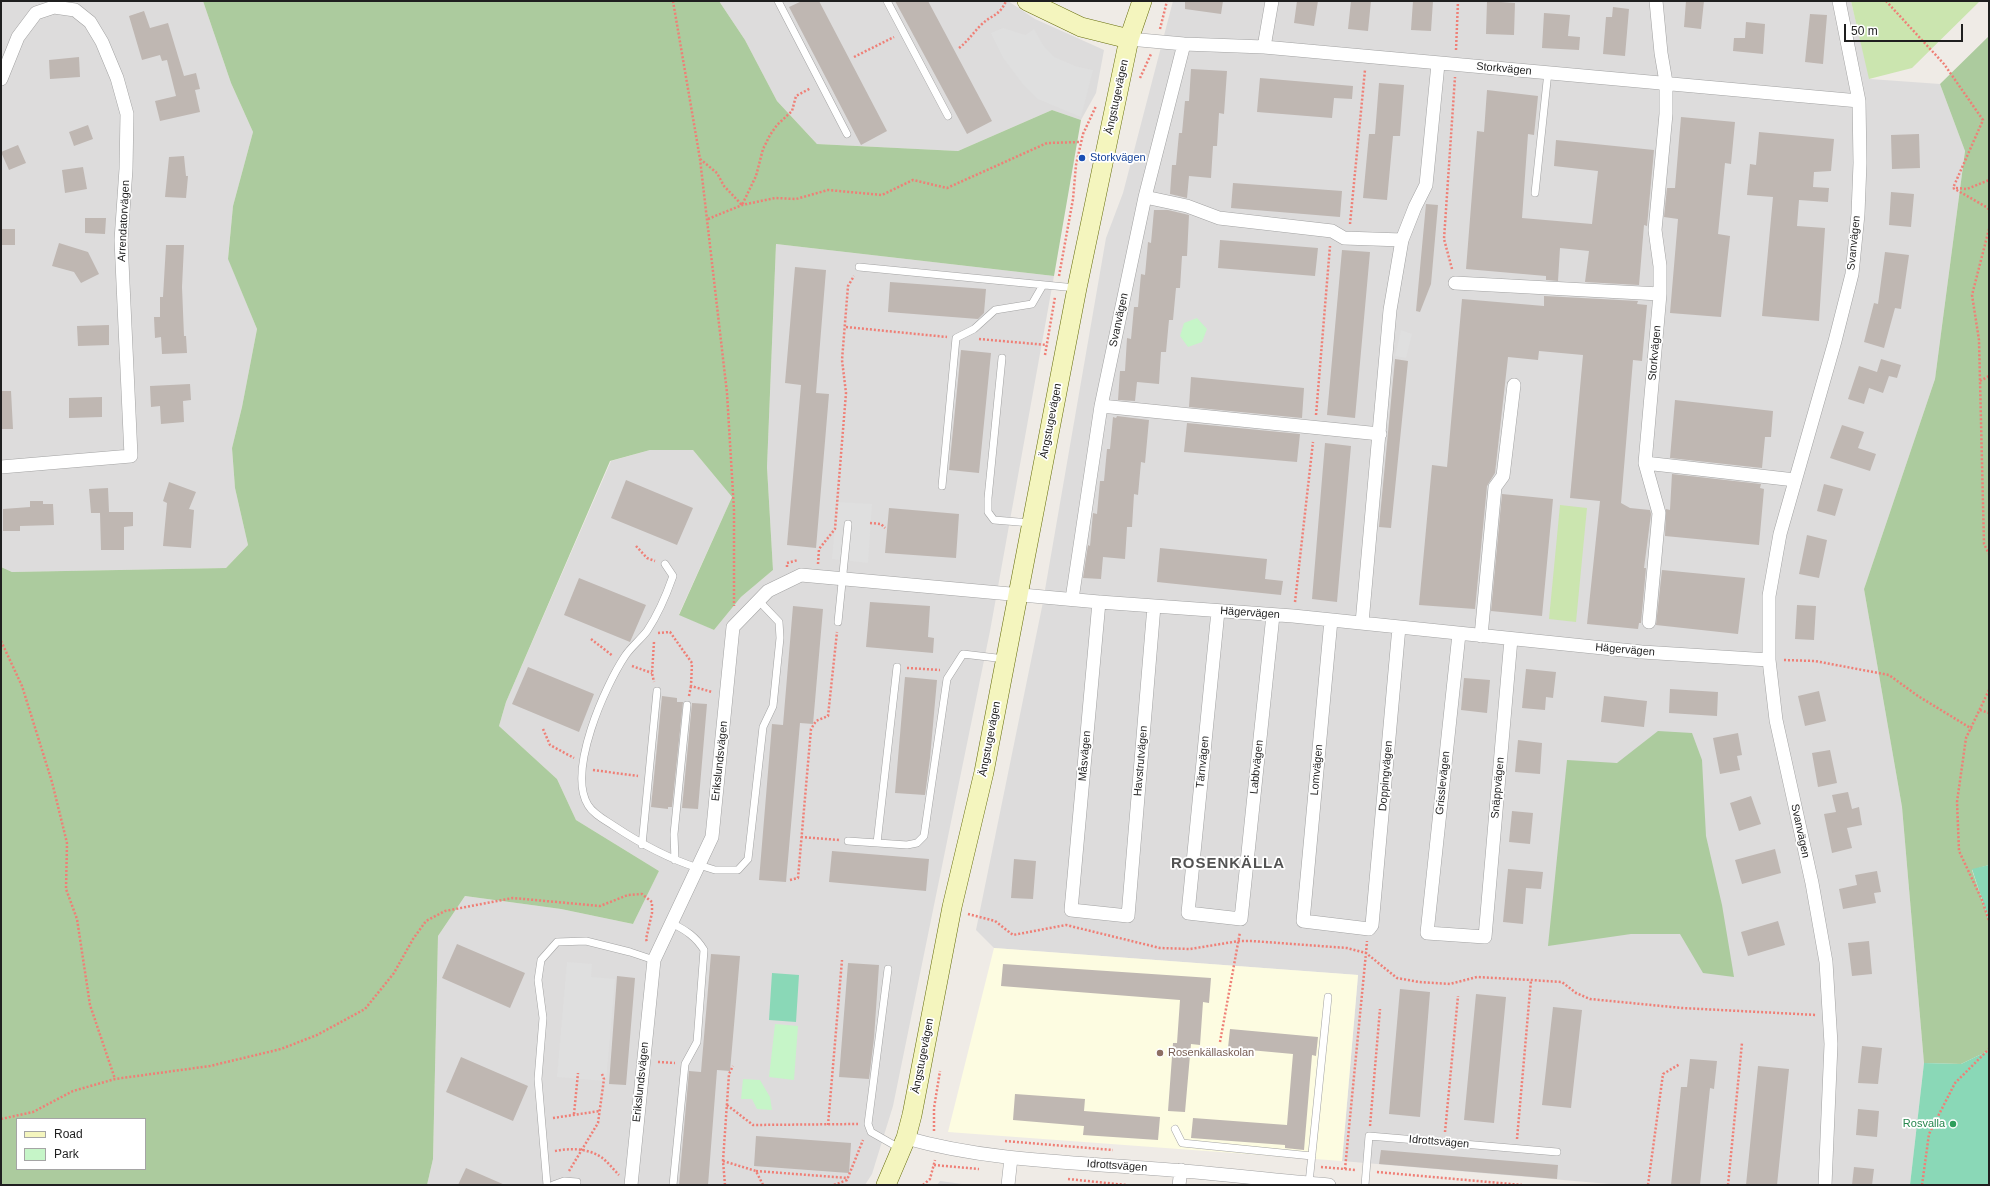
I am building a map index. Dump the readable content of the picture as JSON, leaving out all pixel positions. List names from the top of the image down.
{
  "streets": {
    "street": [
      "Storkvägen",
      "Ängstugevägen",
      "Arrendatorvägen",
      "Svanvägen",
      "Hägervägen",
      "Måsvägen",
      "Erikslundsvägen",
      "Havstrutvägen",
      "Tärnvägen",
      "Labbvägen",
      "Lomvägen",
      "Doppingvägen",
      "Grisslevägen",
      "Snäppvägen",
      "Idrottsvägen"
    ]
  },
  "crossings": [
    ["Storkvägen", "Ängstugevägen"],
    ["Storkvägen", "Svanvägen"],
    ["Ängstugevägen", "Hägervägen"],
    ["Ängstugevägen", "Idrottsvägen"],
    ["Svanvägen", "Hägervägen"],
    ["Hägervägen", "Måsvägen"],
    ["Hägervägen", "Havstrutvägen"],
    ["Hägervägen", "Tärnvägen"],
    ["Hägervägen", "Labbvägen"],
    ["Hägervägen", "Lomvägen"],
    ["Hägervägen", "Doppingvägen"],
    ["Hägervägen", "Grisslevägen"],
    ["Hägervägen", "Snäppvägen"],
    ["Måsvägen", "Havstrutvägen"],
    ["Tärnvägen", "Labbvägen"],
    ["Lomvägen", "Doppingvägen"],
    ["Grisslevägen", "Snäppvägen"]
  ],
  "districts": ["ROSENKÄLLA"],
  "places": ["Storkvägen", "Rosenkällaskolan", "Rosvalla"],
  "legend": ["Road", "Park"],
  "scale_bar": "50 m"
}
